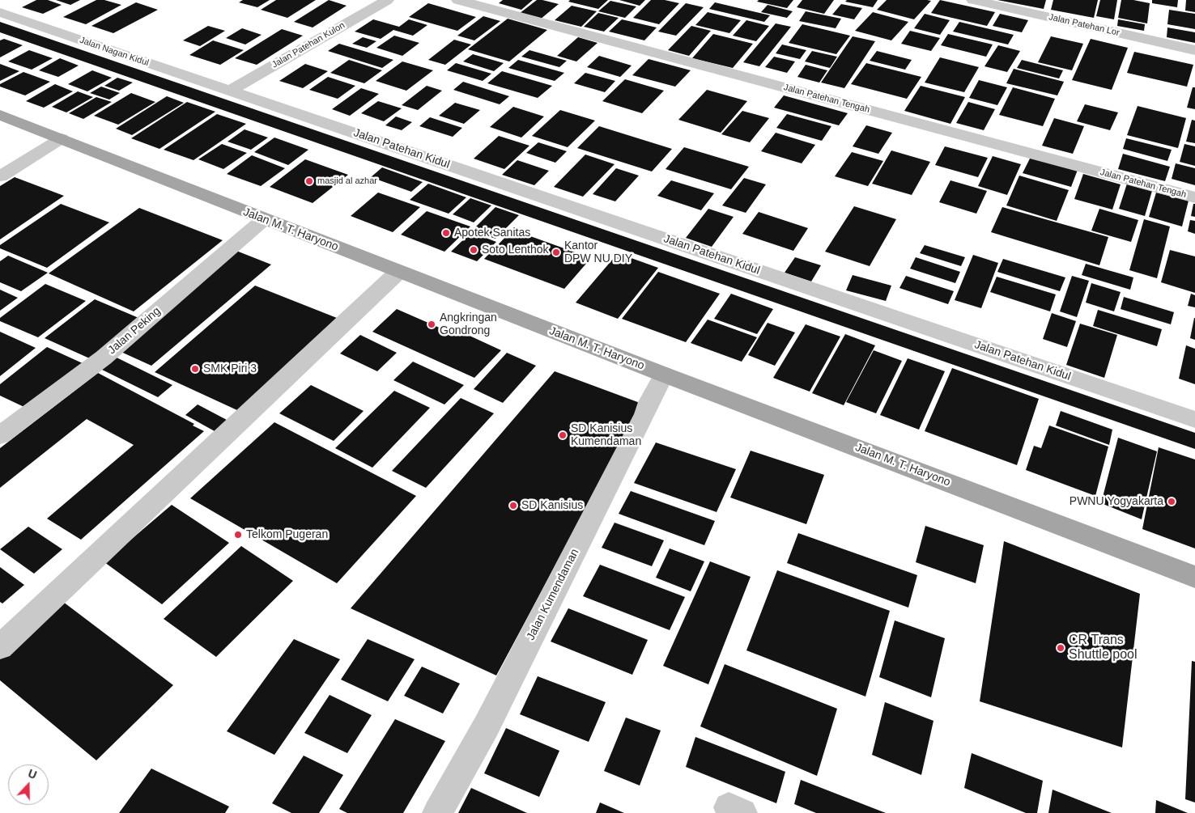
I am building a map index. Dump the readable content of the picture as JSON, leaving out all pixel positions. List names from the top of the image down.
{
  "streets": {
    "main road": ["Jalan M. T. Haryono"],
    "street": [
      "Jalan Patehan Lor",
      "Jalan Patehan Kulon",
      "Jalan Nagan Kidul",
      "Jalan Patehan Tengah",
      "Jalan Patehan Kidul",
      "Jalan Peking",
      "Jalan Kumendaman"
    ]
  },
  "crossings": [
    ["Jalan Patehan Kulon", "Jalan Nagan Kidul"],
    ["Jalan Patehan Kulon", "Jalan Patehan Kidul"],
    ["Jalan Nagan Kidul", "Jalan Patehan Kidul"],
    ["Jalan M. T. Haryono", "Jalan Peking"],
    ["Jalan M. T. Haryono", "Jalan Kumendaman"]
  ],
  "places": [
    "masjid al azhar",
    "Apotek Sanitas",
    "Soto Lenthok",
    "Kantor DPW NU DIY",
    "Angkringan Gondrong",
    "SMK Piri 3",
    "SD Kanisius Kumendaman",
    "PWNU Yogyakarta",
    "SD Kanisius",
    "Telkom Pugeran",
    "CR Trans Shuttle pool"
  ],
  "north": "top"
}
